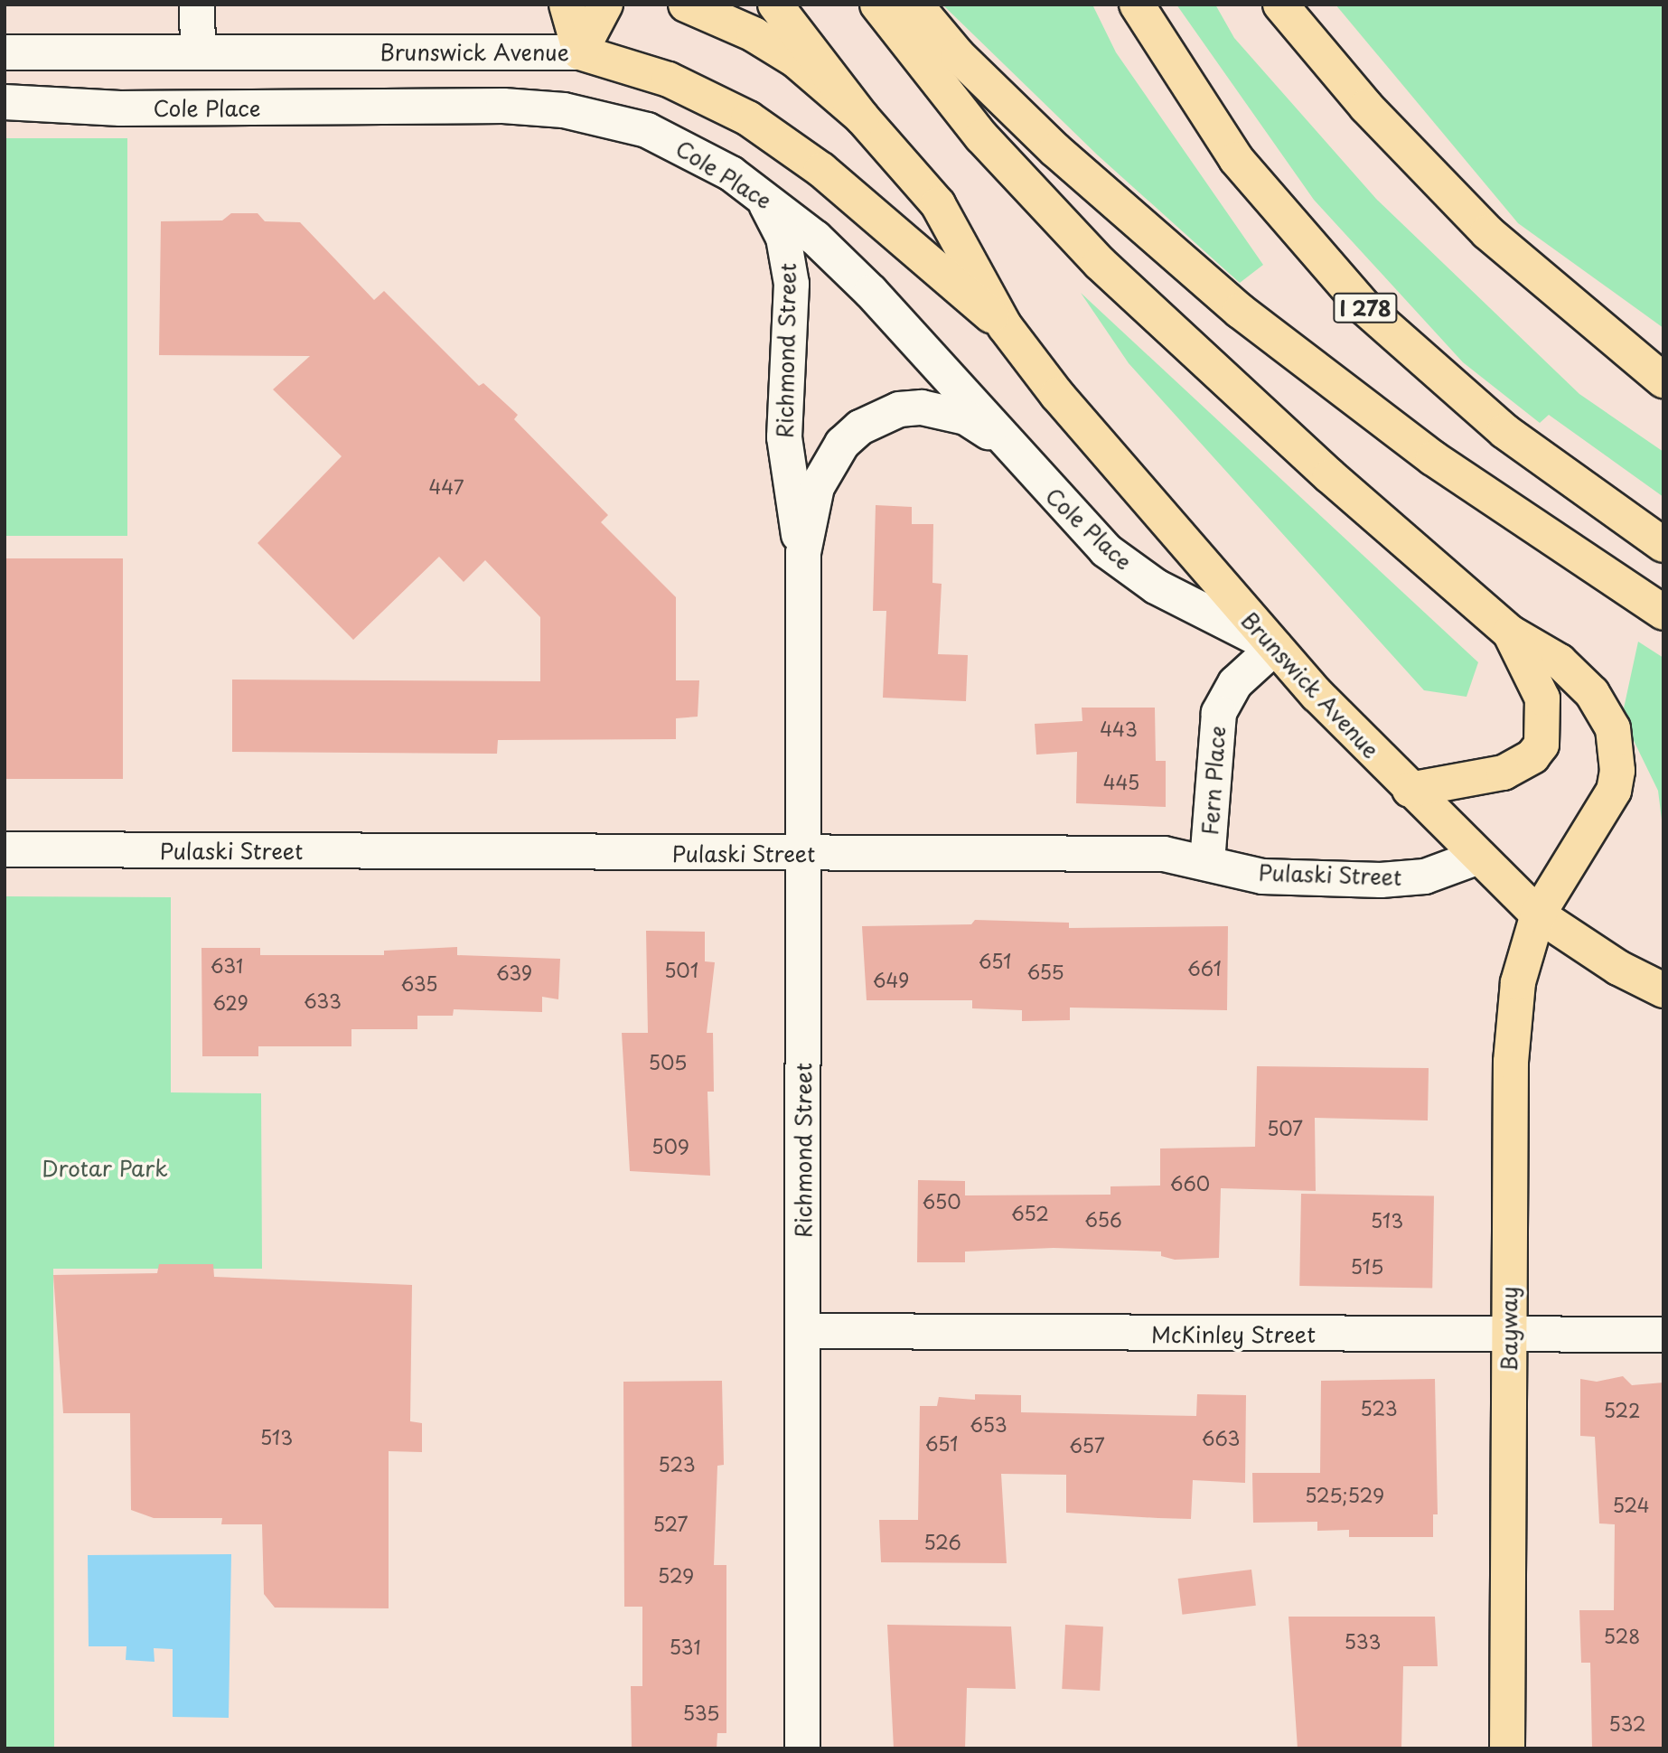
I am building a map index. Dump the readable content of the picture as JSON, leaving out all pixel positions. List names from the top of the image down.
{
  "streets": {
    "main road": ["Brunswick Avenue", "I 278", "Bayway"],
    "street": [
      "Cole Place",
      "Richmond Street",
      "Fern Place",
      "Pulaski Street",
      "McKinley Street"
    ]
  },
  "crossings": [
    ["Brunswick Avenue", "Cole Place"],
    ["Brunswick Avenue", "Fern Place"],
    ["Brunswick Avenue", "Pulaski Street"],
    ["Brunswick Avenue", "Bayway"],
    ["Cole Place", "Richmond Street"],
    ["Cole Place", "Fern Place"],
    ["Richmond Street", "Pulaski Street"],
    ["Richmond Street", "McKinley Street"],
    ["Fern Place", "Pulaski Street"],
    ["Bayway", "McKinley Street"]
  ],
  "parks": ["Drotar Park"],
  "house_numbers": [
    "447",
    "443",
    "445",
    "651",
    "631",
    "661",
    "501",
    "655",
    "639",
    "649",
    "635",
    "633",
    "629",
    "505",
    "507",
    "509",
    "660",
    "650",
    "652",
    "656",
    "513",
    "515",
    "523",
    "522",
    "653",
    "513",
    "663",
    "651",
    "657",
    "523",
    "525;529",
    "524",
    "527",
    "526",
    "529",
    "528",
    "533",
    "531",
    "535",
    "532"
  ]
}
